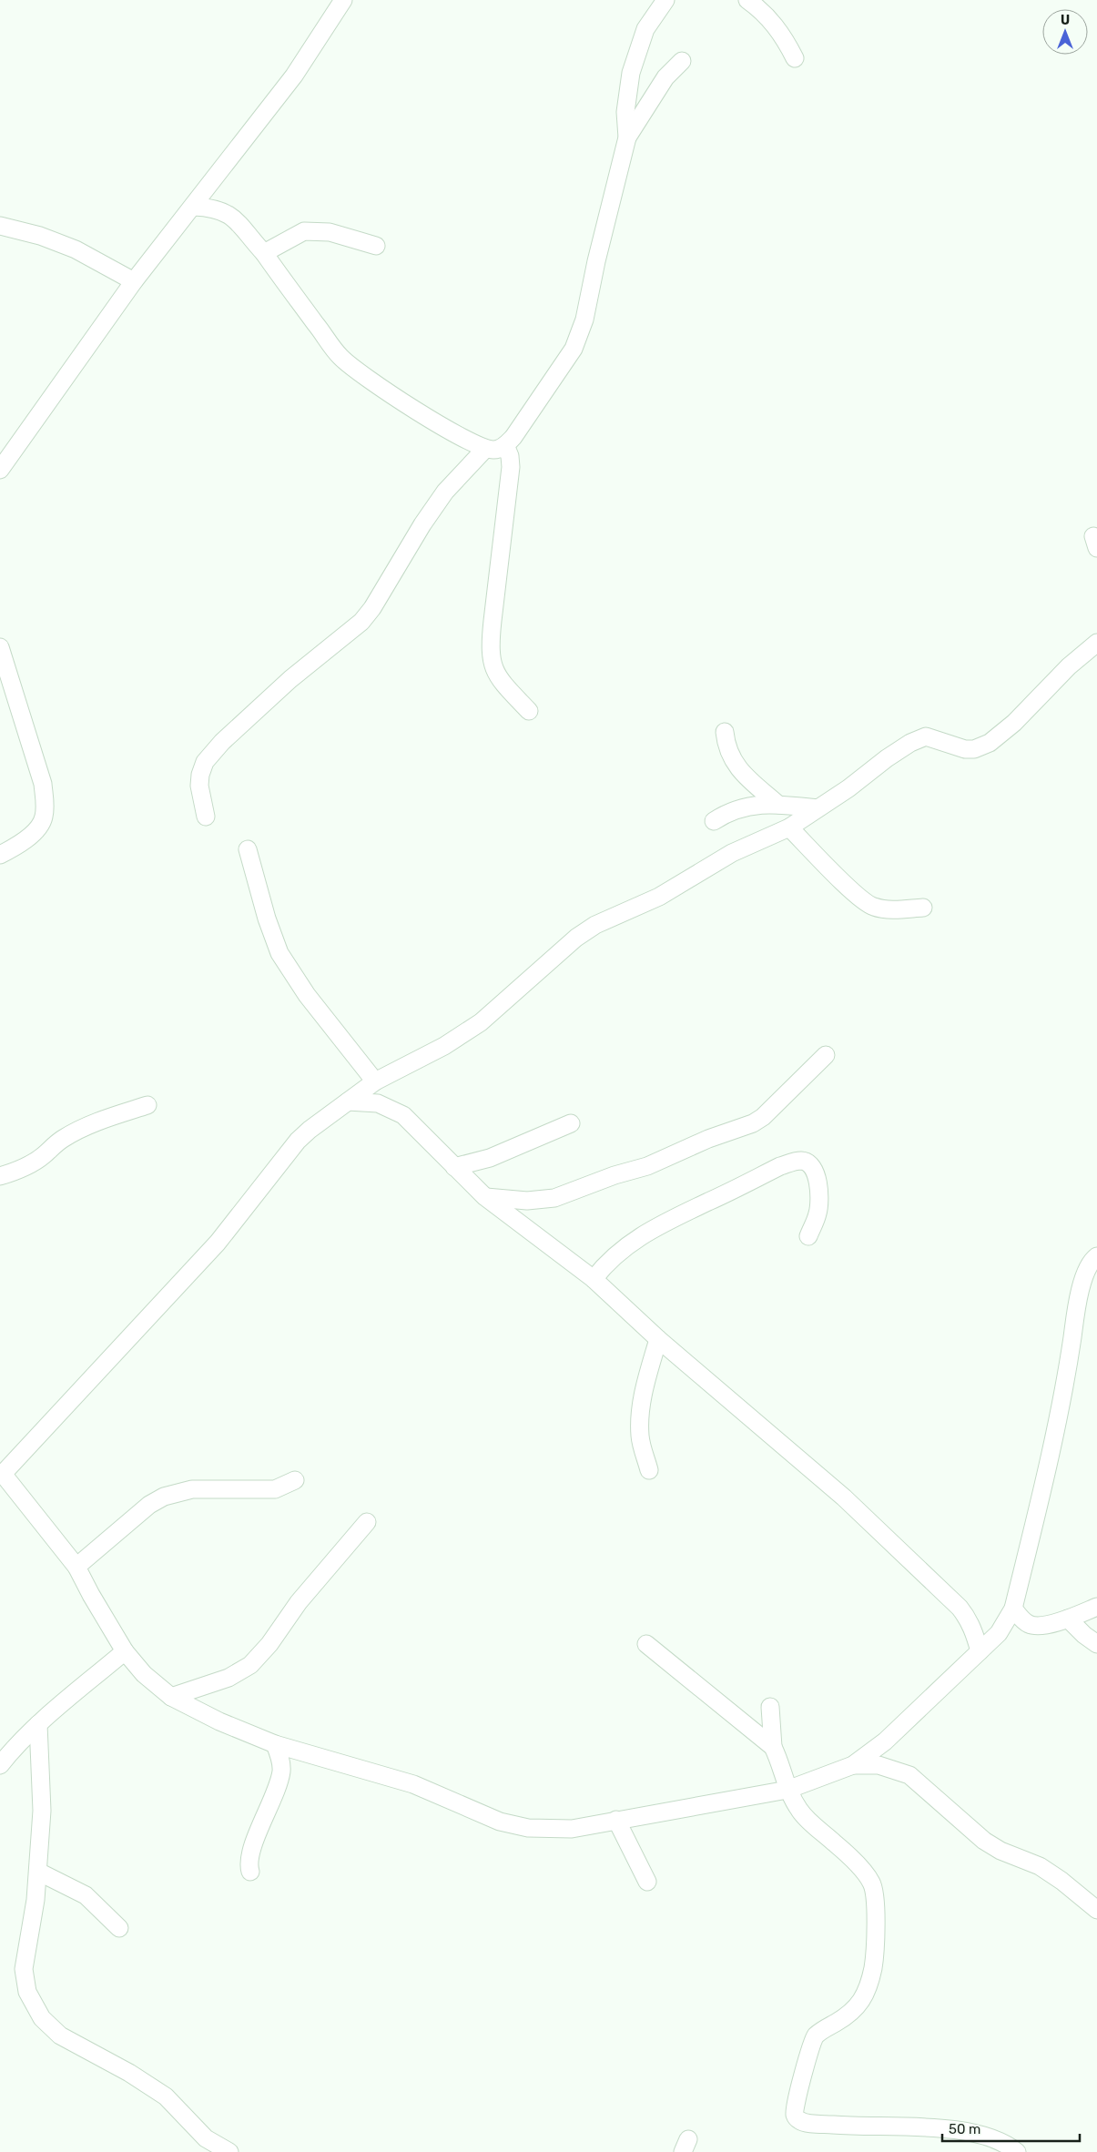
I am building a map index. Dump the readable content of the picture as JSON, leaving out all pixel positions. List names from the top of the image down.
{
  "scale_bar": "50 m",
  "north": "top"
}
